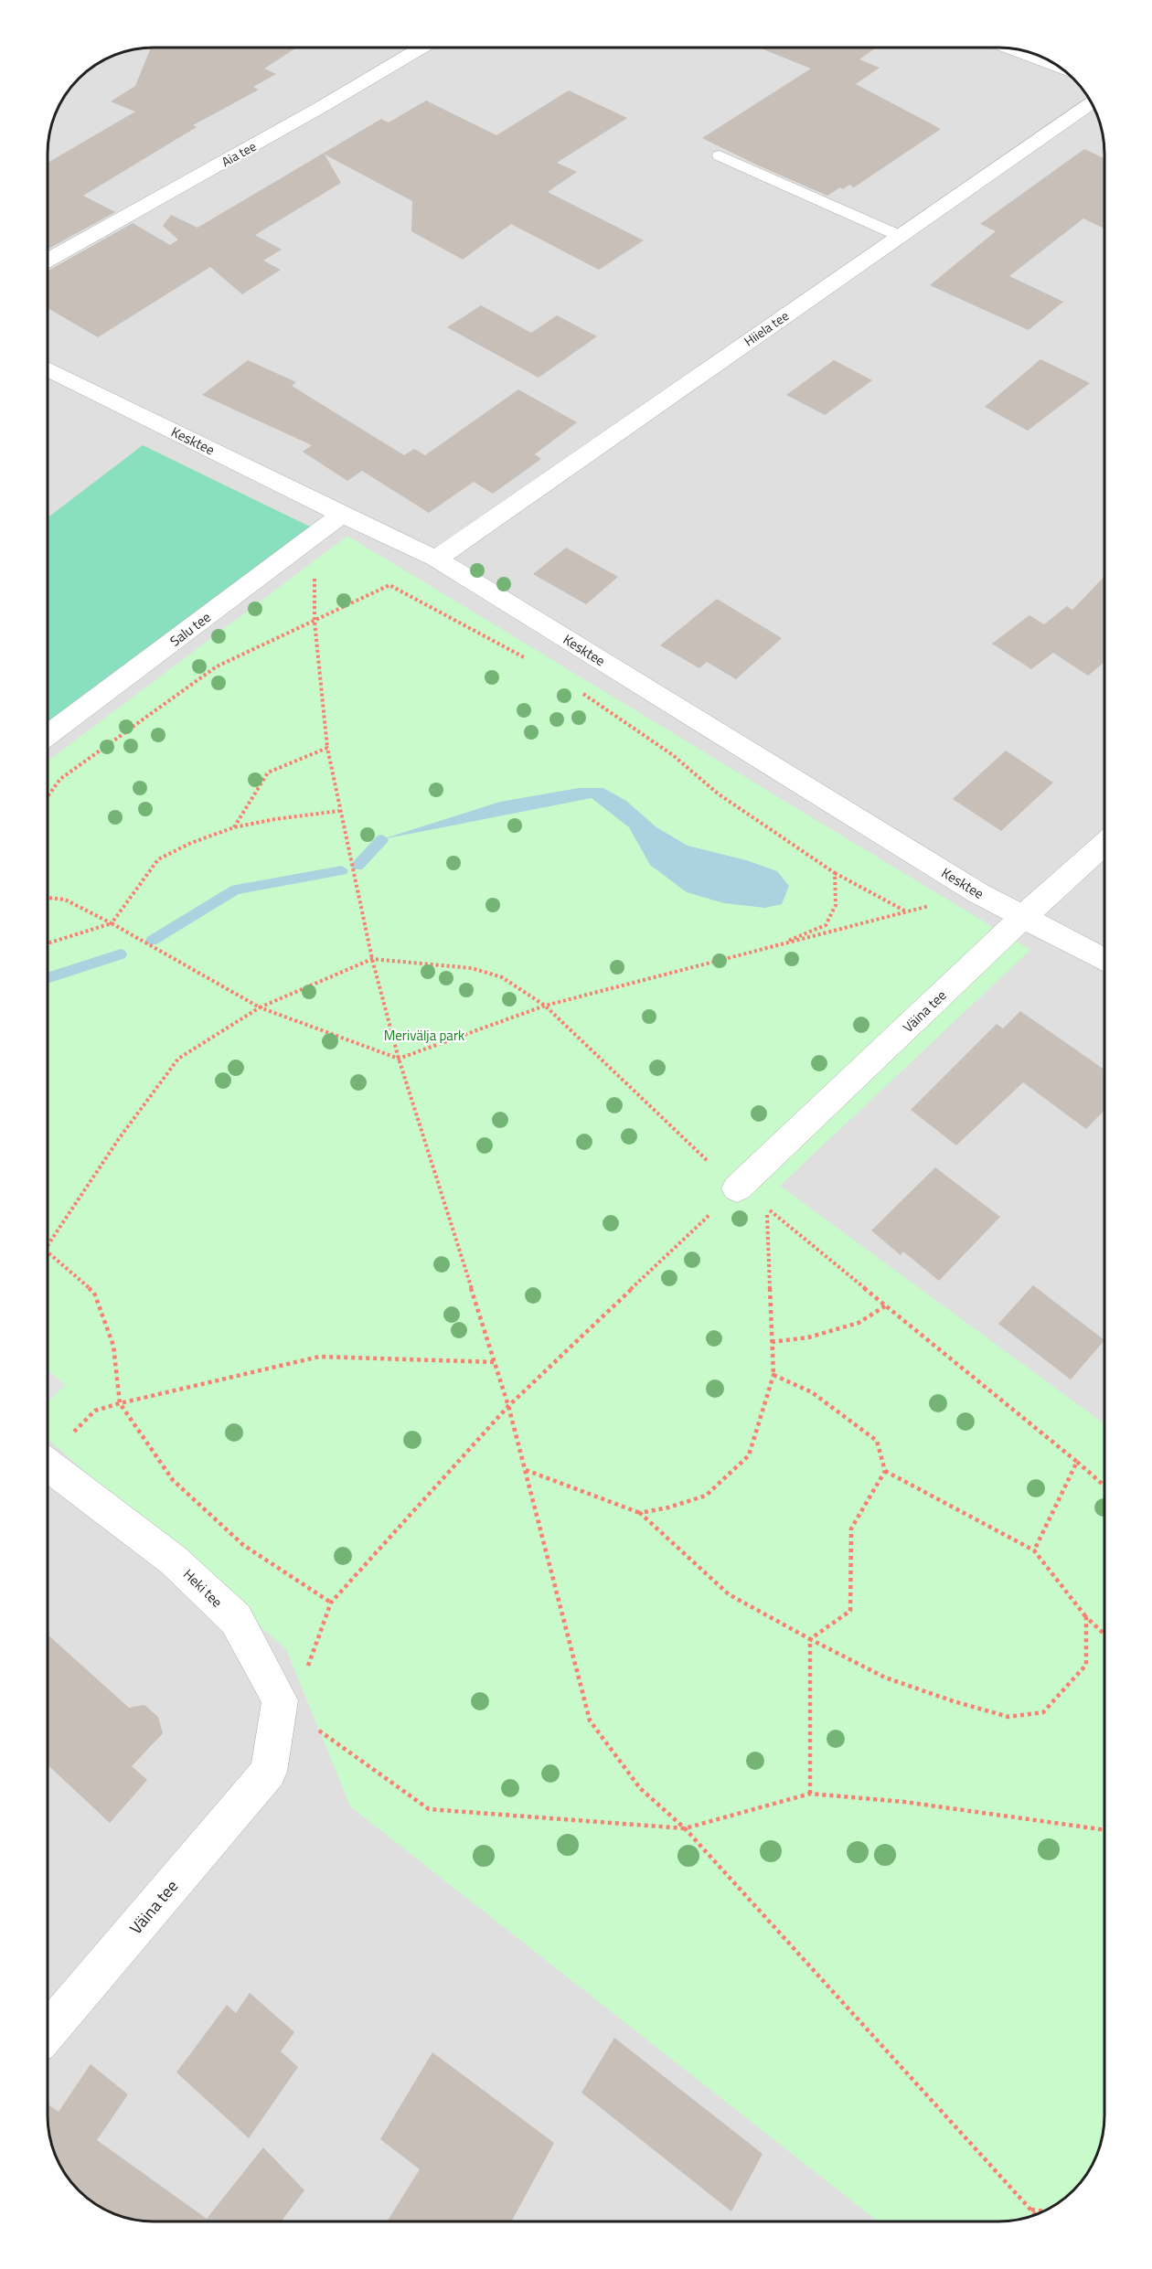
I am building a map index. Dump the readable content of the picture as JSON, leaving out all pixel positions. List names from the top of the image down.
{
  "streets": {
    "street": [
      "Aia tee",
      "Hiiela tee",
      "Kesktee",
      "Salu tee",
      "Väina tee",
      "Heki tee"
    ]
  },
  "crossings": [
    ["Hiiela tee", "Kesktee"],
    ["Kesktee", "Salu tee"],
    ["Kesktee", "Väina tee"],
    ["Väina tee", "Heki tee"]
  ],
  "parks": ["Merivälja park"]
}
